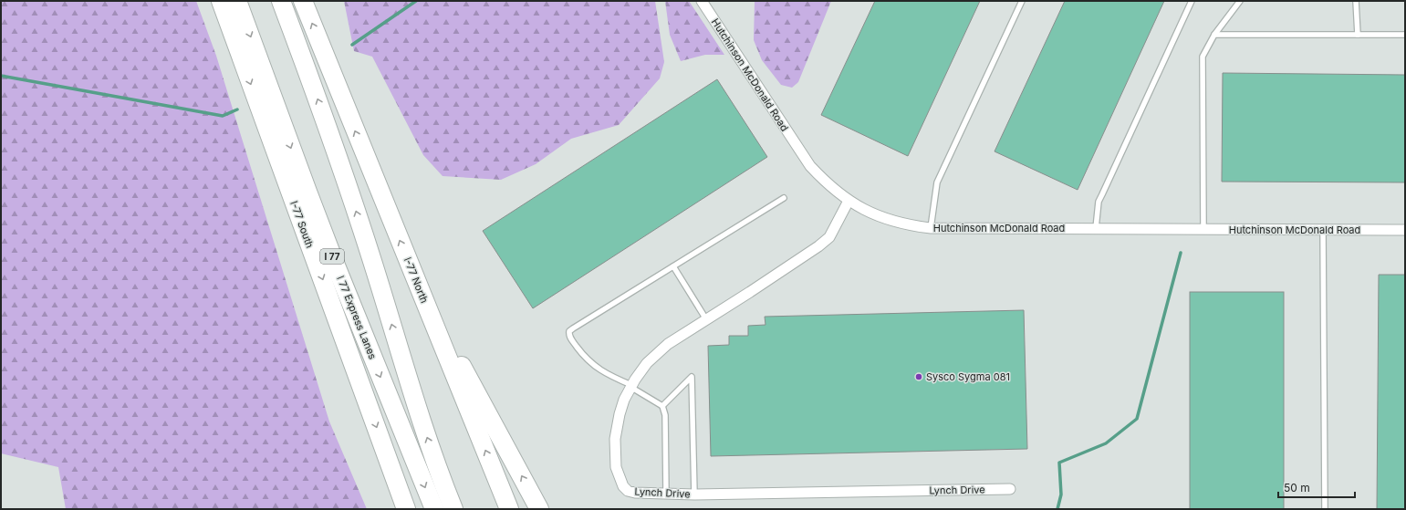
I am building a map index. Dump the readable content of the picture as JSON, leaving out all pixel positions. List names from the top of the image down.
{
  "streets": {
    "highway": [
      "I-77 South",
      "I 77",
      "I-77 North",
      "I 77 Express Lanes"
    ],
    "street": ["Hutchinson McDonald Road", "Lynch Drive"]
  },
  "crossings": [
    ["Hutchinson McDonald Road", "Lynch Drive"]
  ],
  "places": ["Sysco Sygma 081"],
  "scale_bar": "50 m"
}
